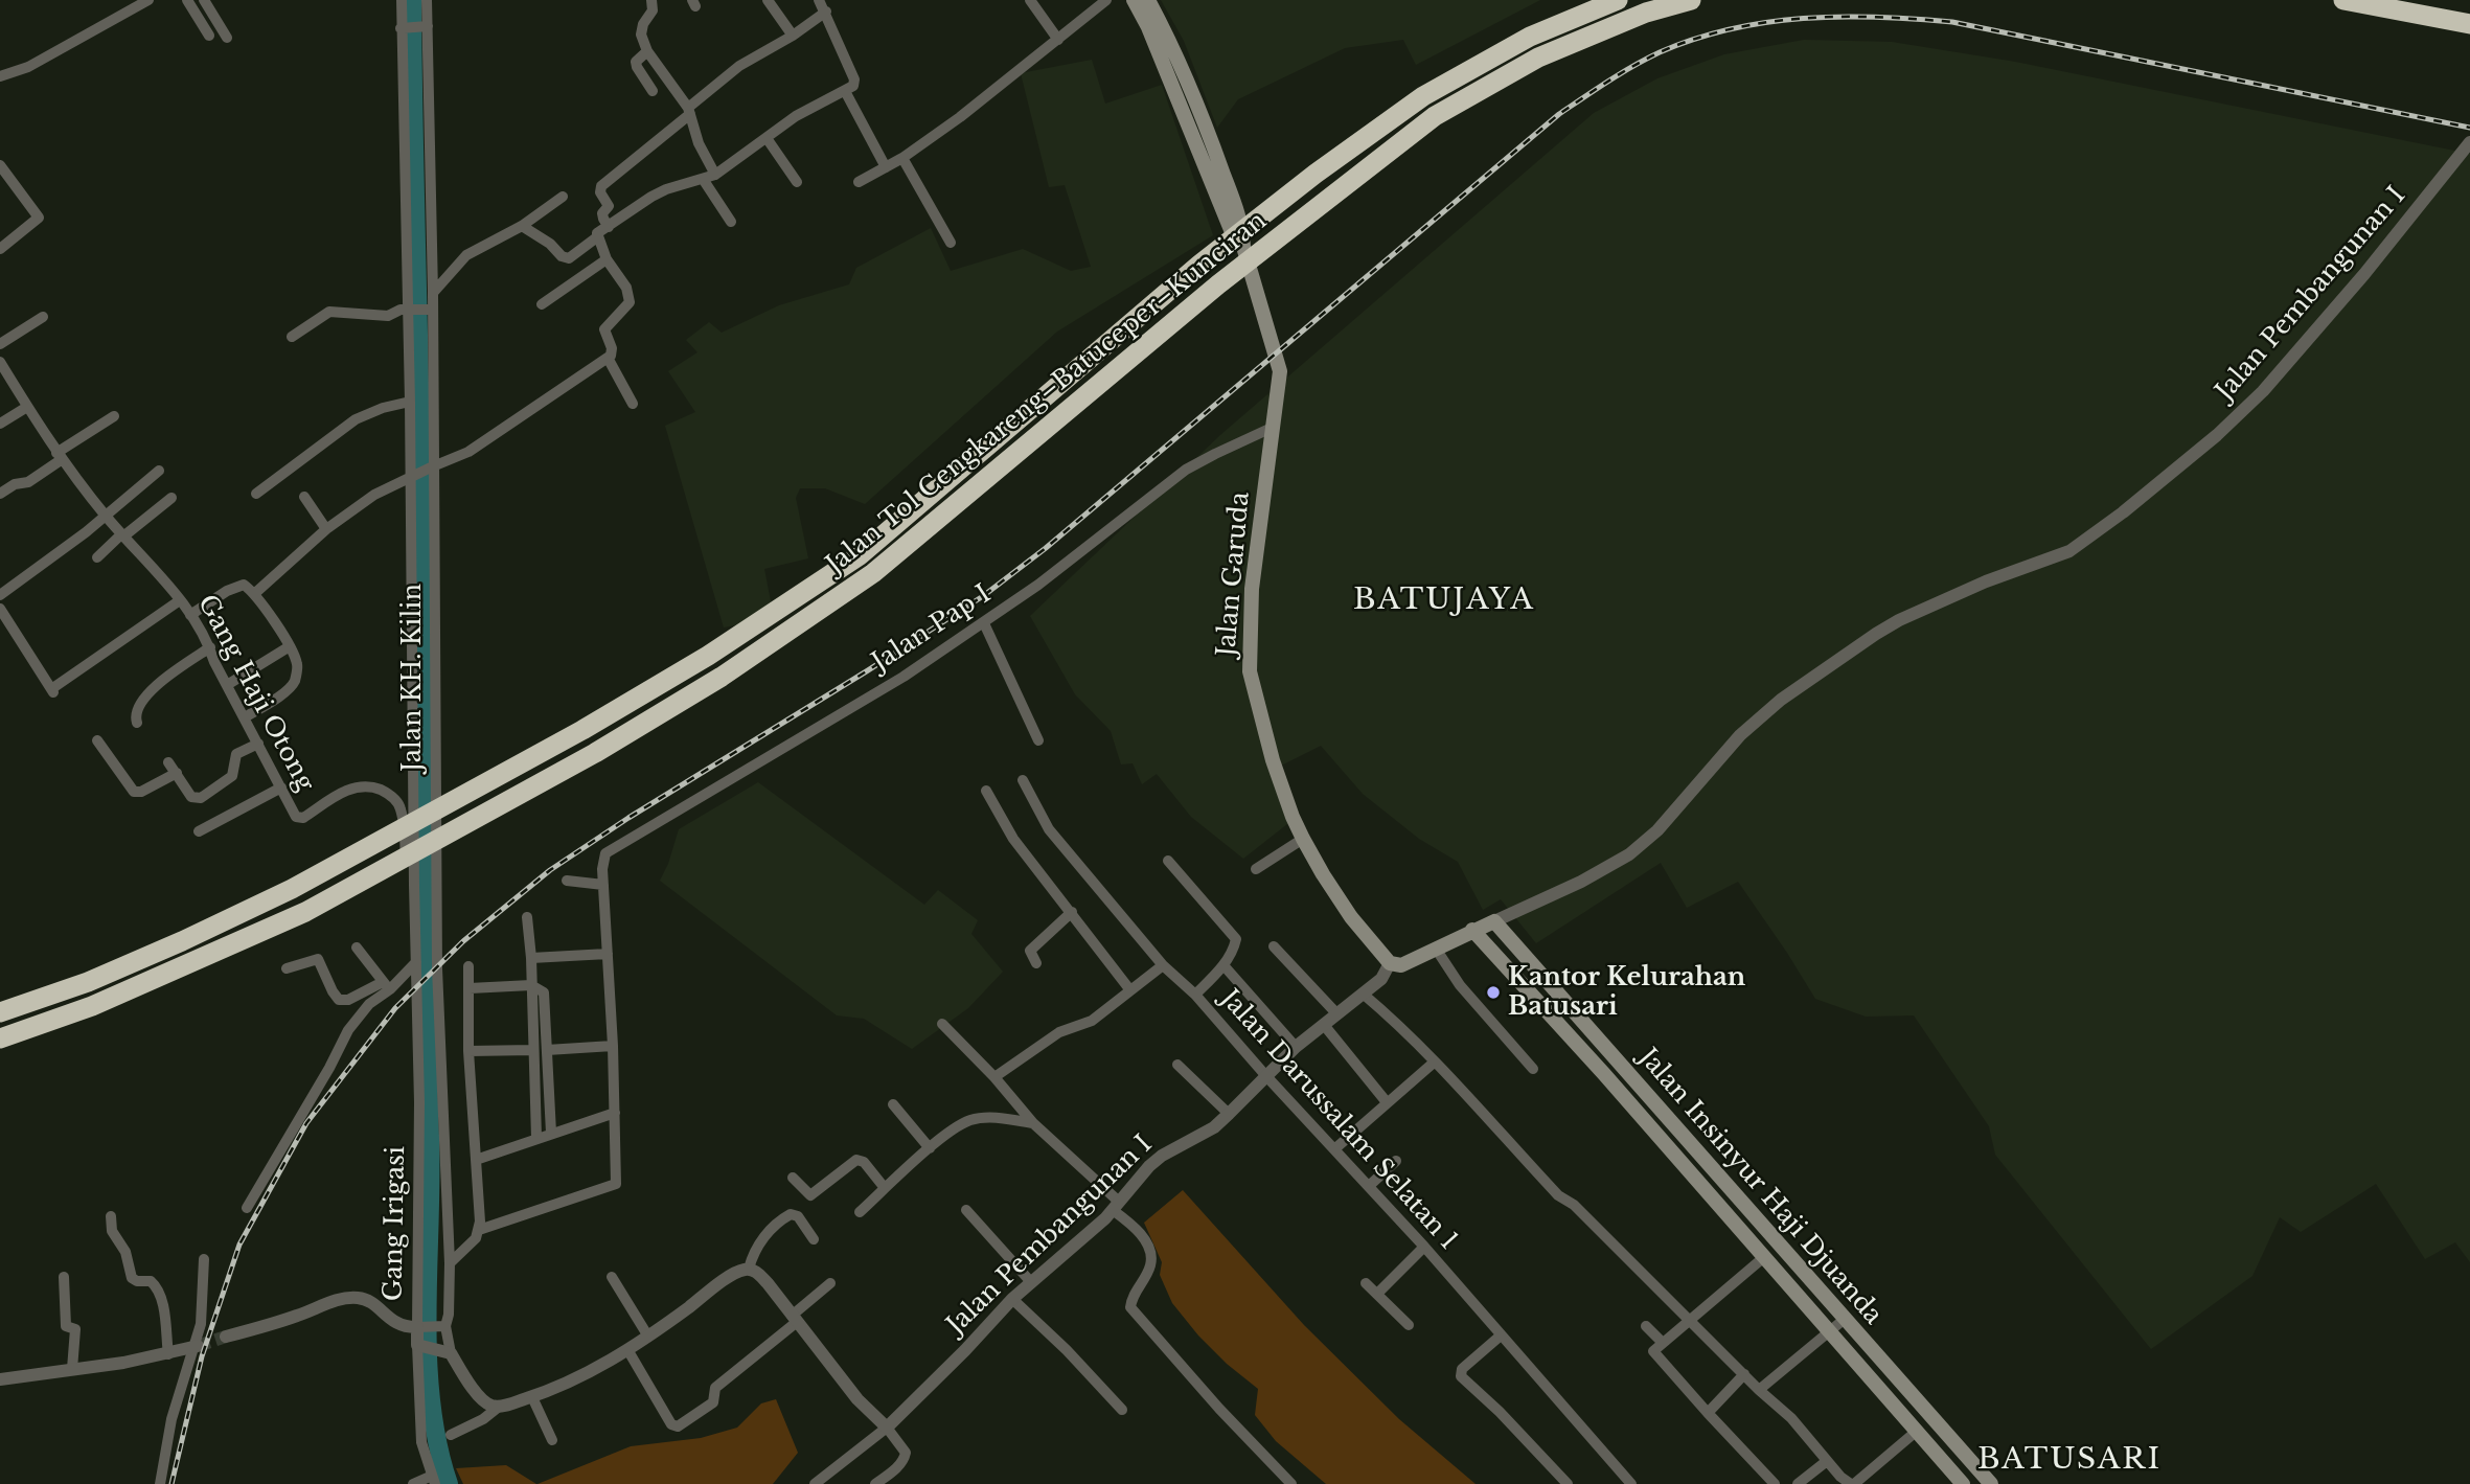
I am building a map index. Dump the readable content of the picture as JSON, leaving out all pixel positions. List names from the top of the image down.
{
  "streets": {
    "highway": ["Jalan Tol Cengkareng–Batuceper–Kunciran"],
    "main road": ["Jalan Pembangunan I", "Jalan Garuda", "Jalan Insinyur Haji Djuanda"],
    "street": [
      "Jalan Pap I",
      "Jalan KH. Kilin",
      "Gang Haji Otong",
      "Jalan Darussalam Selatan 1",
      "Gang Irigasi"
    ]
  },
  "crossings": [
    ["Jalan Pembangunan I", "Jalan Garuda"],
    ["Jalan Pembangunan I", "Jalan Darussalam Selatan 1"],
    ["Jalan Pembangunan I", "Jalan Insinyur Haji Djuanda"],
    ["Jalan Garuda", "Jalan Pap I"],
    ["Jalan KH. Kilin", "Gang Haji Otong"],
    ["Jalan KH. Kilin", "Gang Irigasi"]
  ],
  "districts": ["BATUJAYA", "BATUSARI"],
  "places": ["Kantor Kelurahan Batusari"]
}
